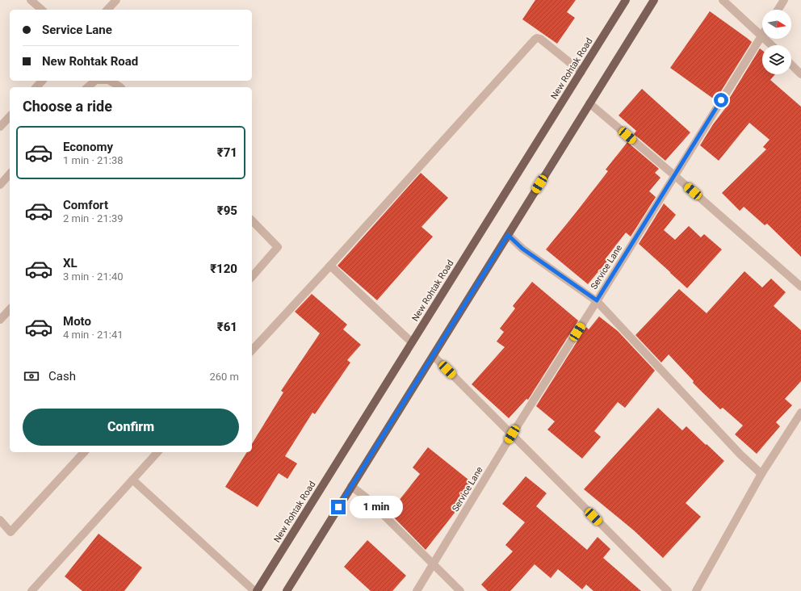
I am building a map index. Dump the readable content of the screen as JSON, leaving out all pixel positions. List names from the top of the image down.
{
  "streets": {
    "main road": ["New Rohtak Road"],
    "street": ["Service Lane"]
  },
  "north": "right",
  "page": {
    "banner": ["Service Lane", "New Rohtak Road"],
    "heading": "Choose a ride",
    "list": [
      {
        "name": "Economy",
        "note": "1 min · 21:38",
        "value": "₹71"
      },
      {
        "name": "Comfort",
        "note": "2 min · 21:39",
        "value": "₹95"
      },
      {
        "name": "XL",
        "note": "3 min · 21:40",
        "value": "₹120"
      },
      {
        "name": "Moto",
        "note": "4 min · 21:41",
        "value": "₹61"
      }
    ],
    "pay": ["Cash", "260 m"],
    "buttons": "Confirm",
    "bubble": "1 min"
  }
}
